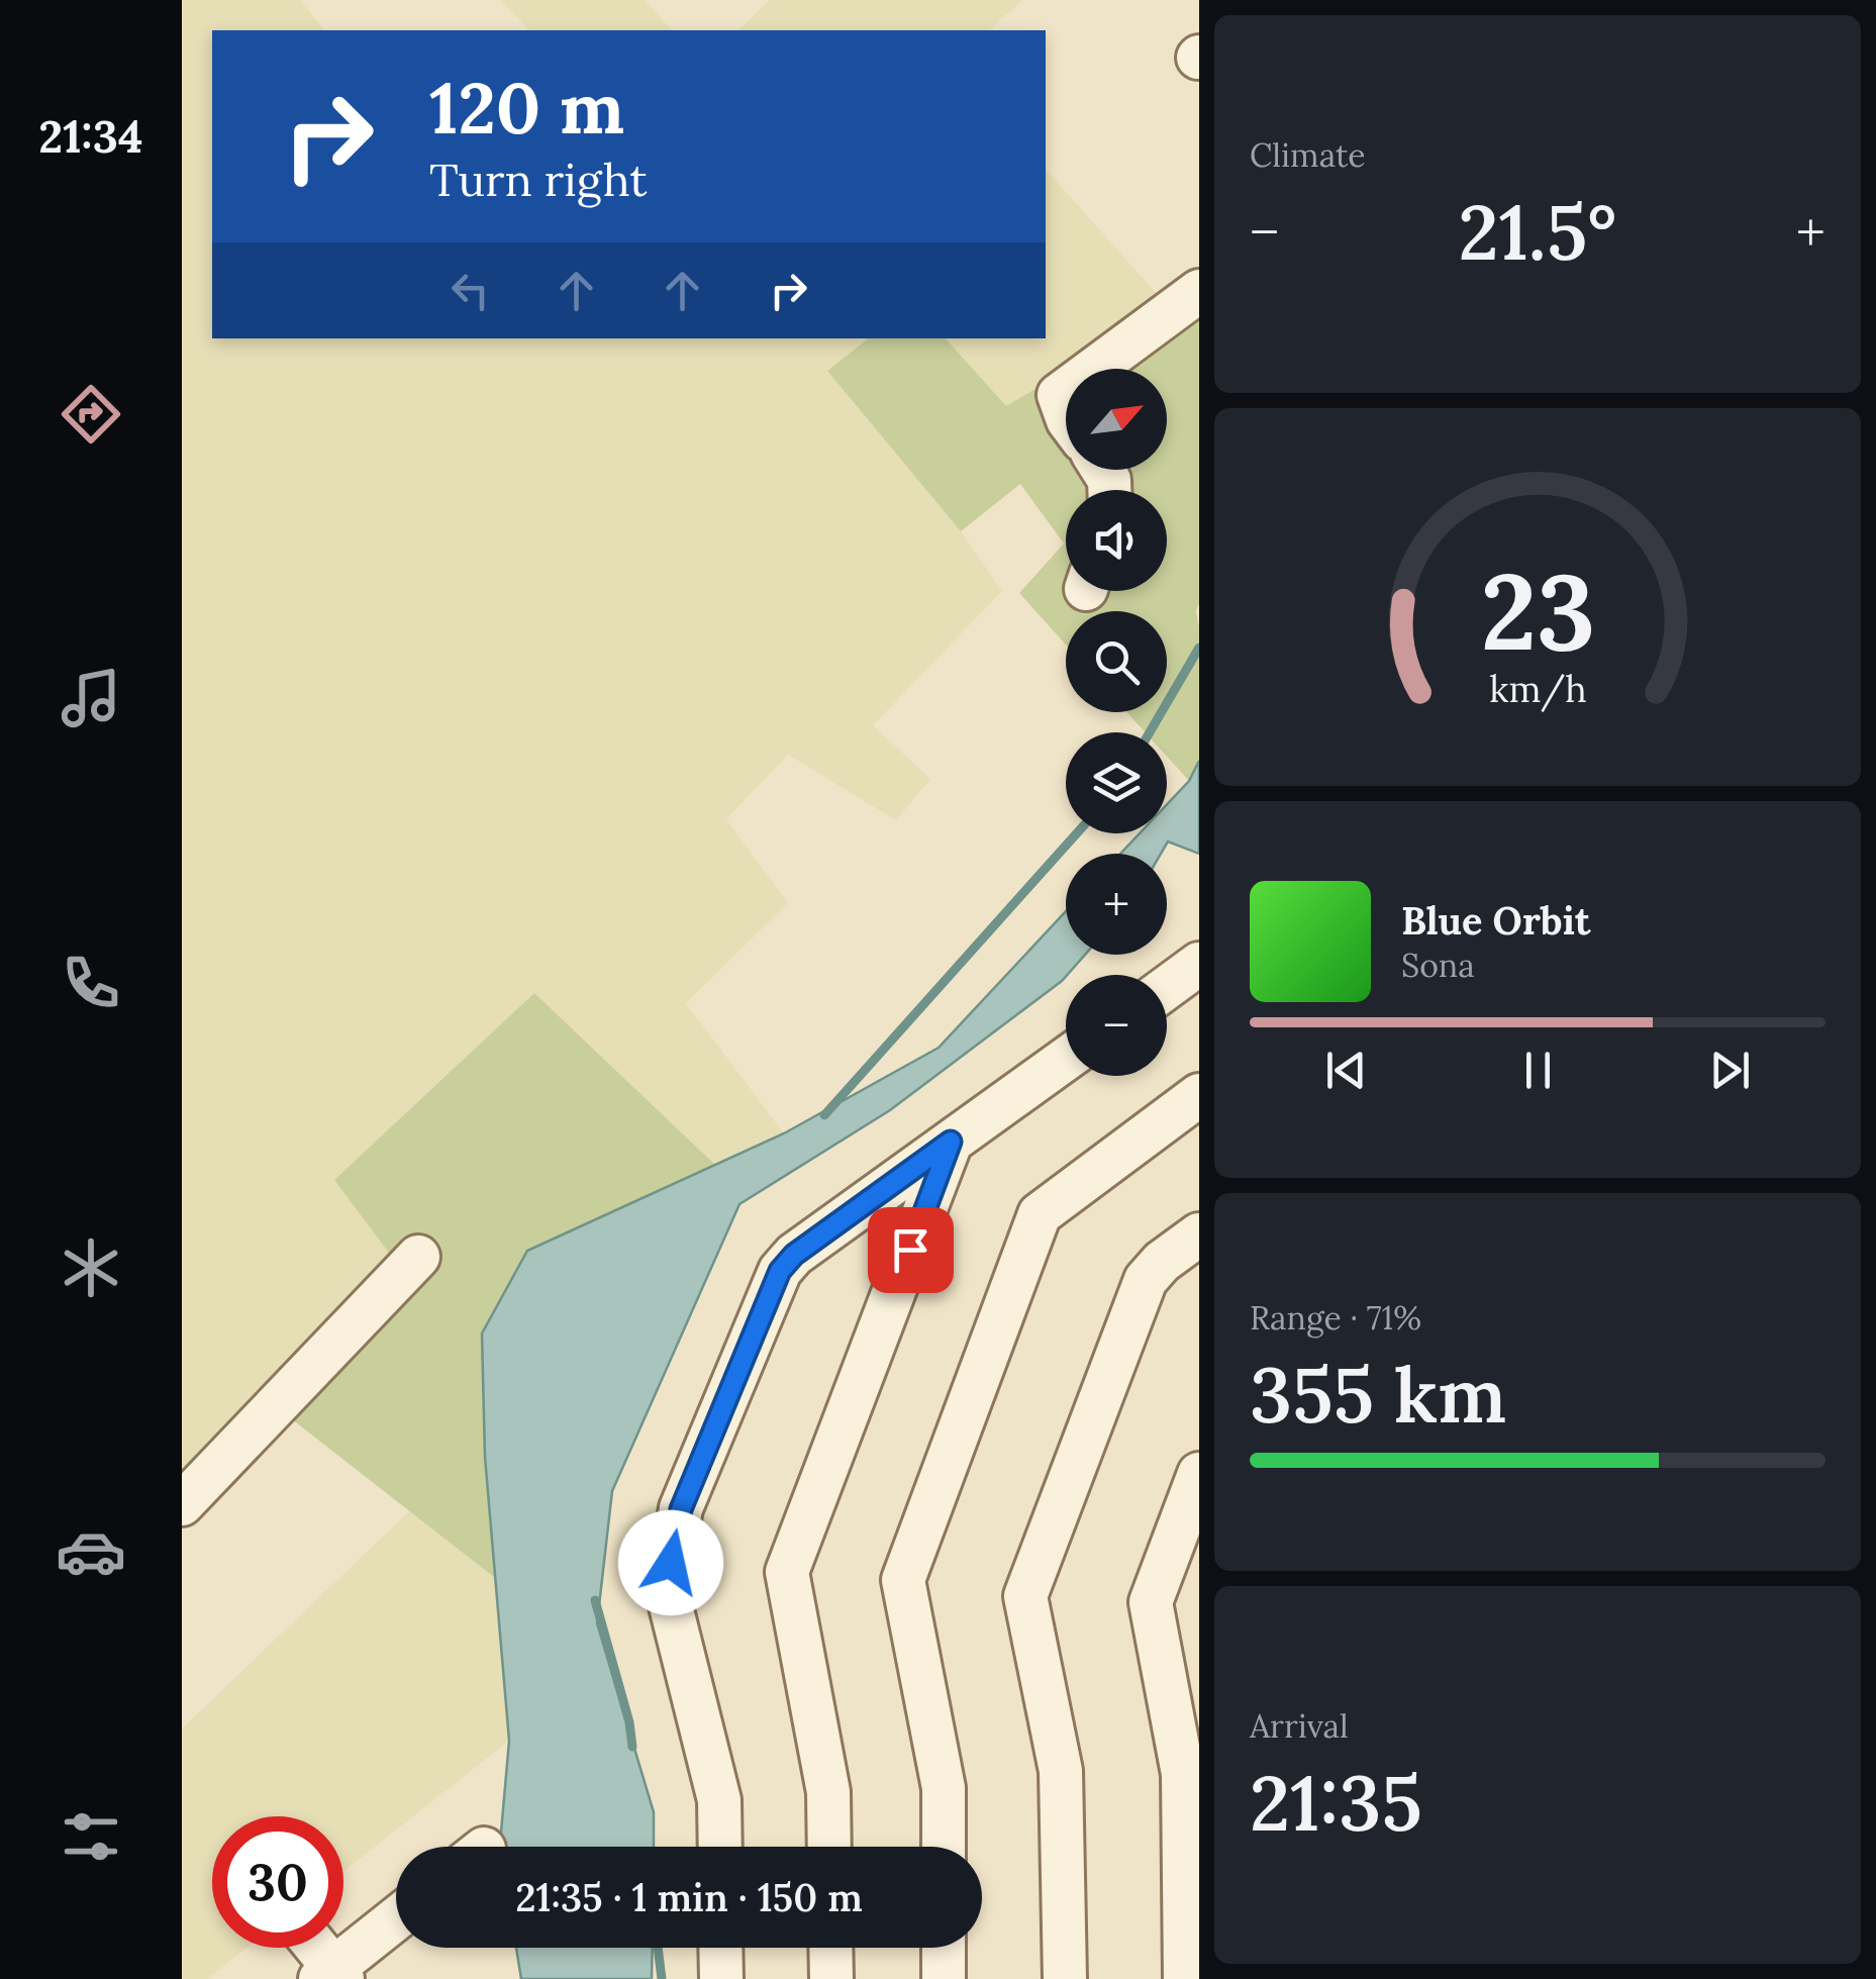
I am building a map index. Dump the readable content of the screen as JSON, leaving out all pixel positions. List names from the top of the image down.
{
  "north": "top right",
  "page": {
    "tabs": "21:34",
    "tile": [
      "Climate",
      ["Range · 71%", "355 km"],
      ["Arrival", "21:35"]
    ],
    "turn": ["120 m", "Turn right"],
    "heat": ["−", "21.5°", "+"],
    "map_buttons": ["+", "−"],
    "song": ["Blue Orbit", "Sona"],
    "limit": "30",
    "trip": "21:35 · 1 min · 150 m",
    "gauge": ["23", "km/h"]
  }
}
